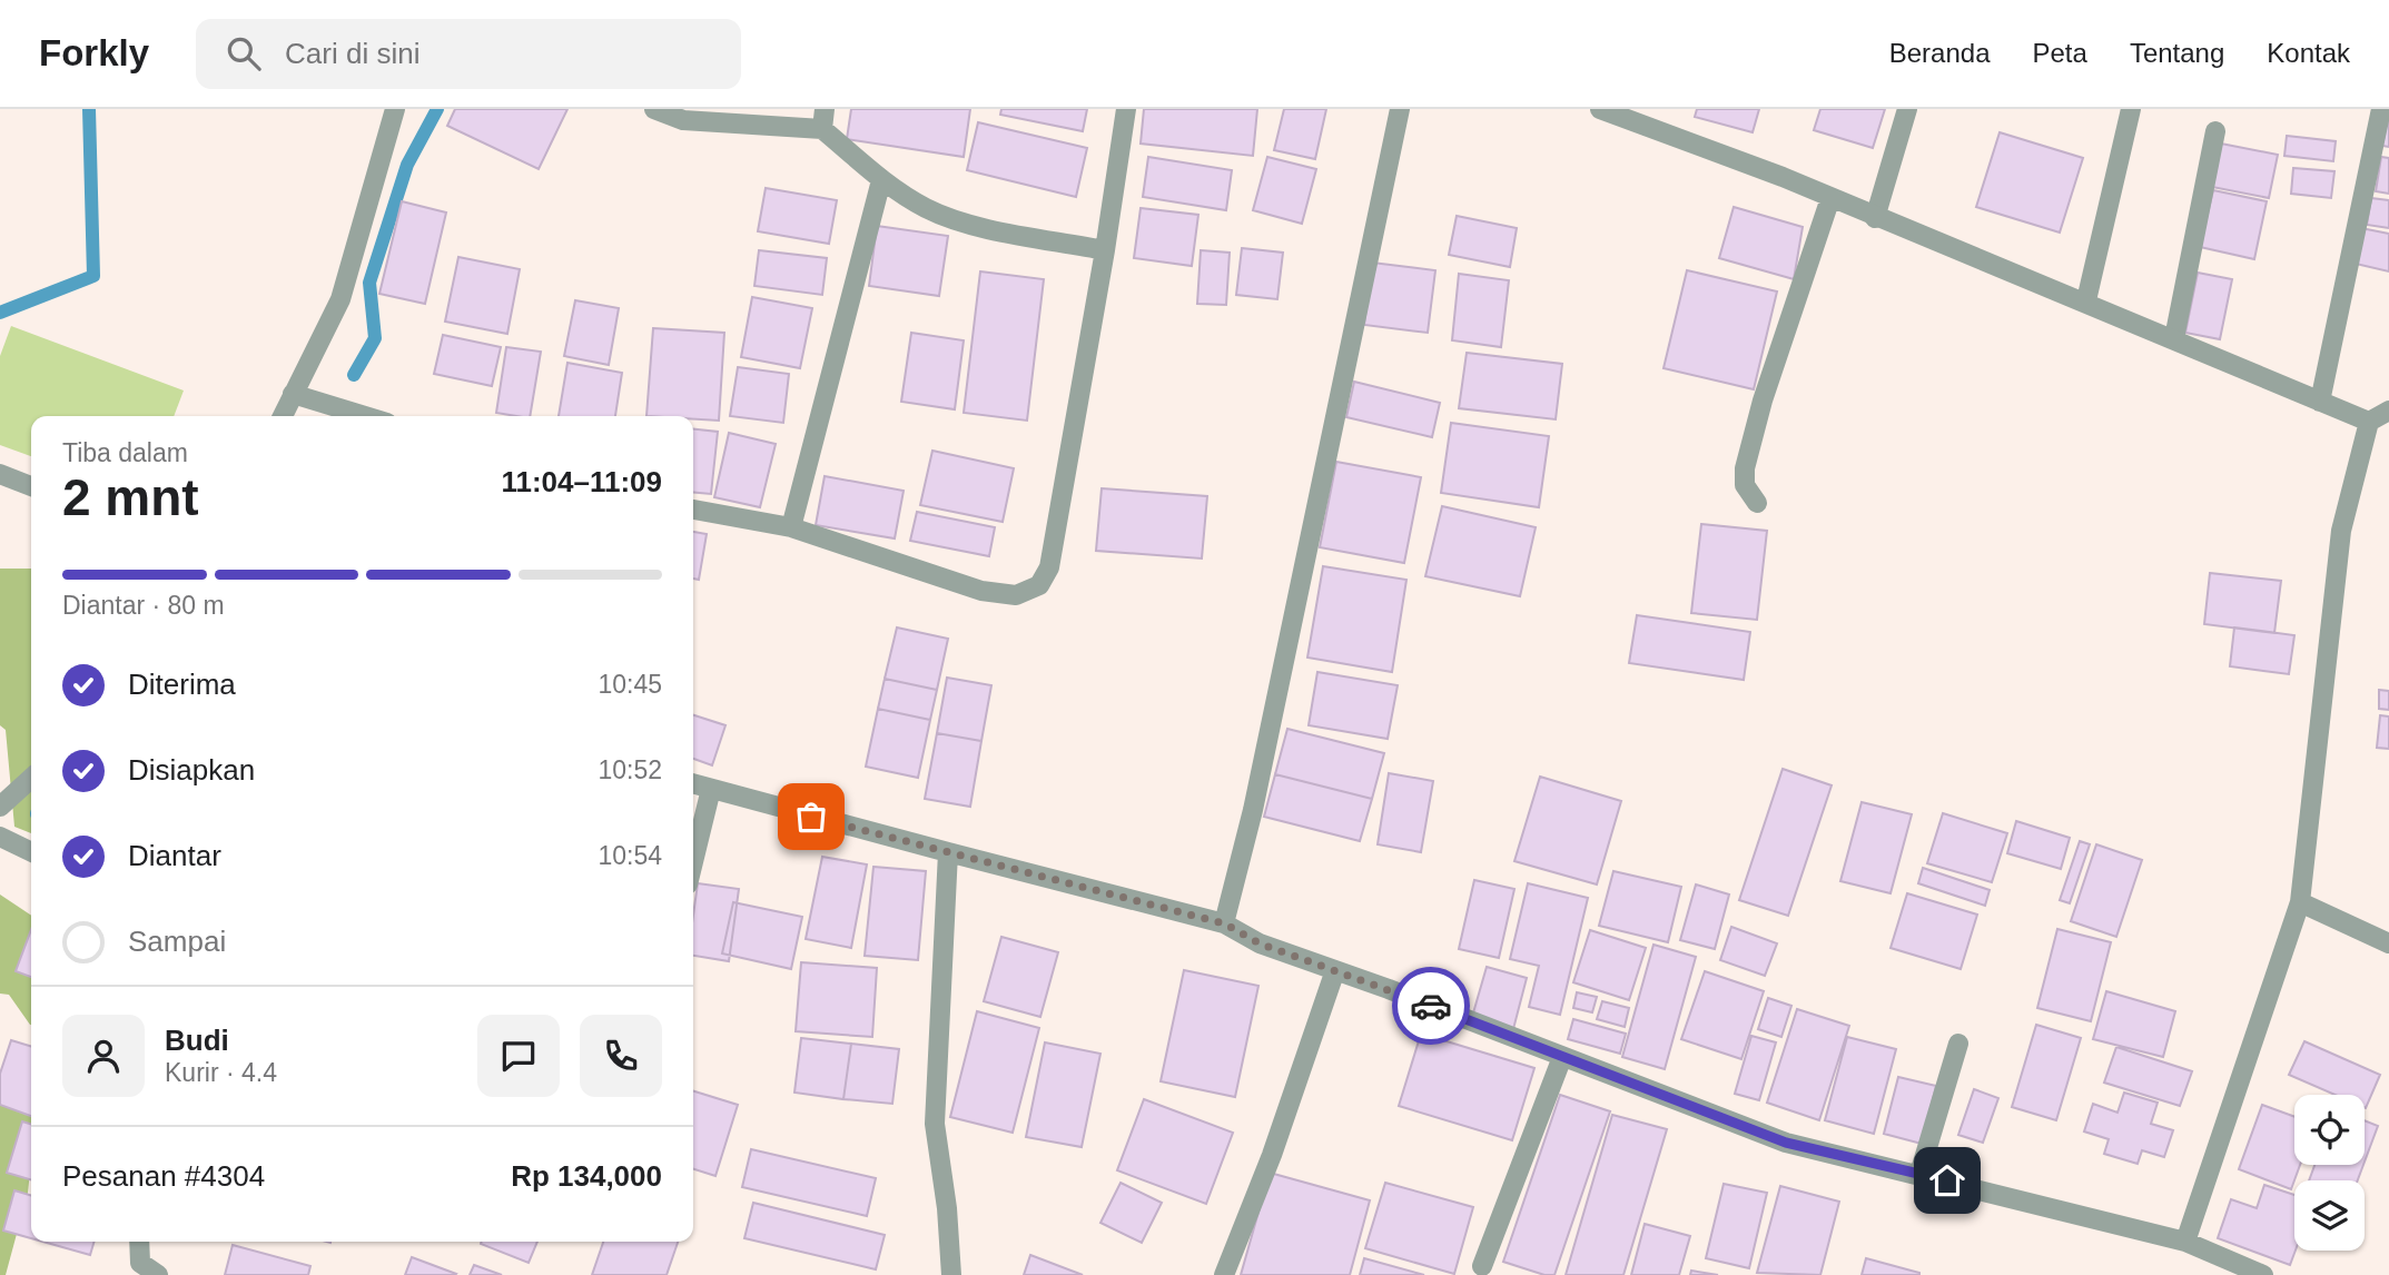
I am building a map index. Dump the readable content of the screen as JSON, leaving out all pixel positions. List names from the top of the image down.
{
  "page": {
    "header": "Forkly",
    "search": "Cari di sini",
    "nav": [
      "Beranda",
      "Peta",
      "Tentang",
      "Kontak"
    ],
    "heading": ["2 mnt", "Tiba dalam", "11:04–11:09"],
    "panel": [
      "Budi",
      "Kurir · 4.4",
      "Pesanan #4304",
      "Rp 134,000"
    ],
    "bar": "Diantar · 80 m",
    "list": [
      ["Diterima", "10:45"],
      ["Disiapkan", "10:52"],
      ["Diantar", "10:54"],
      "Sampai"
    ]
  }
}
